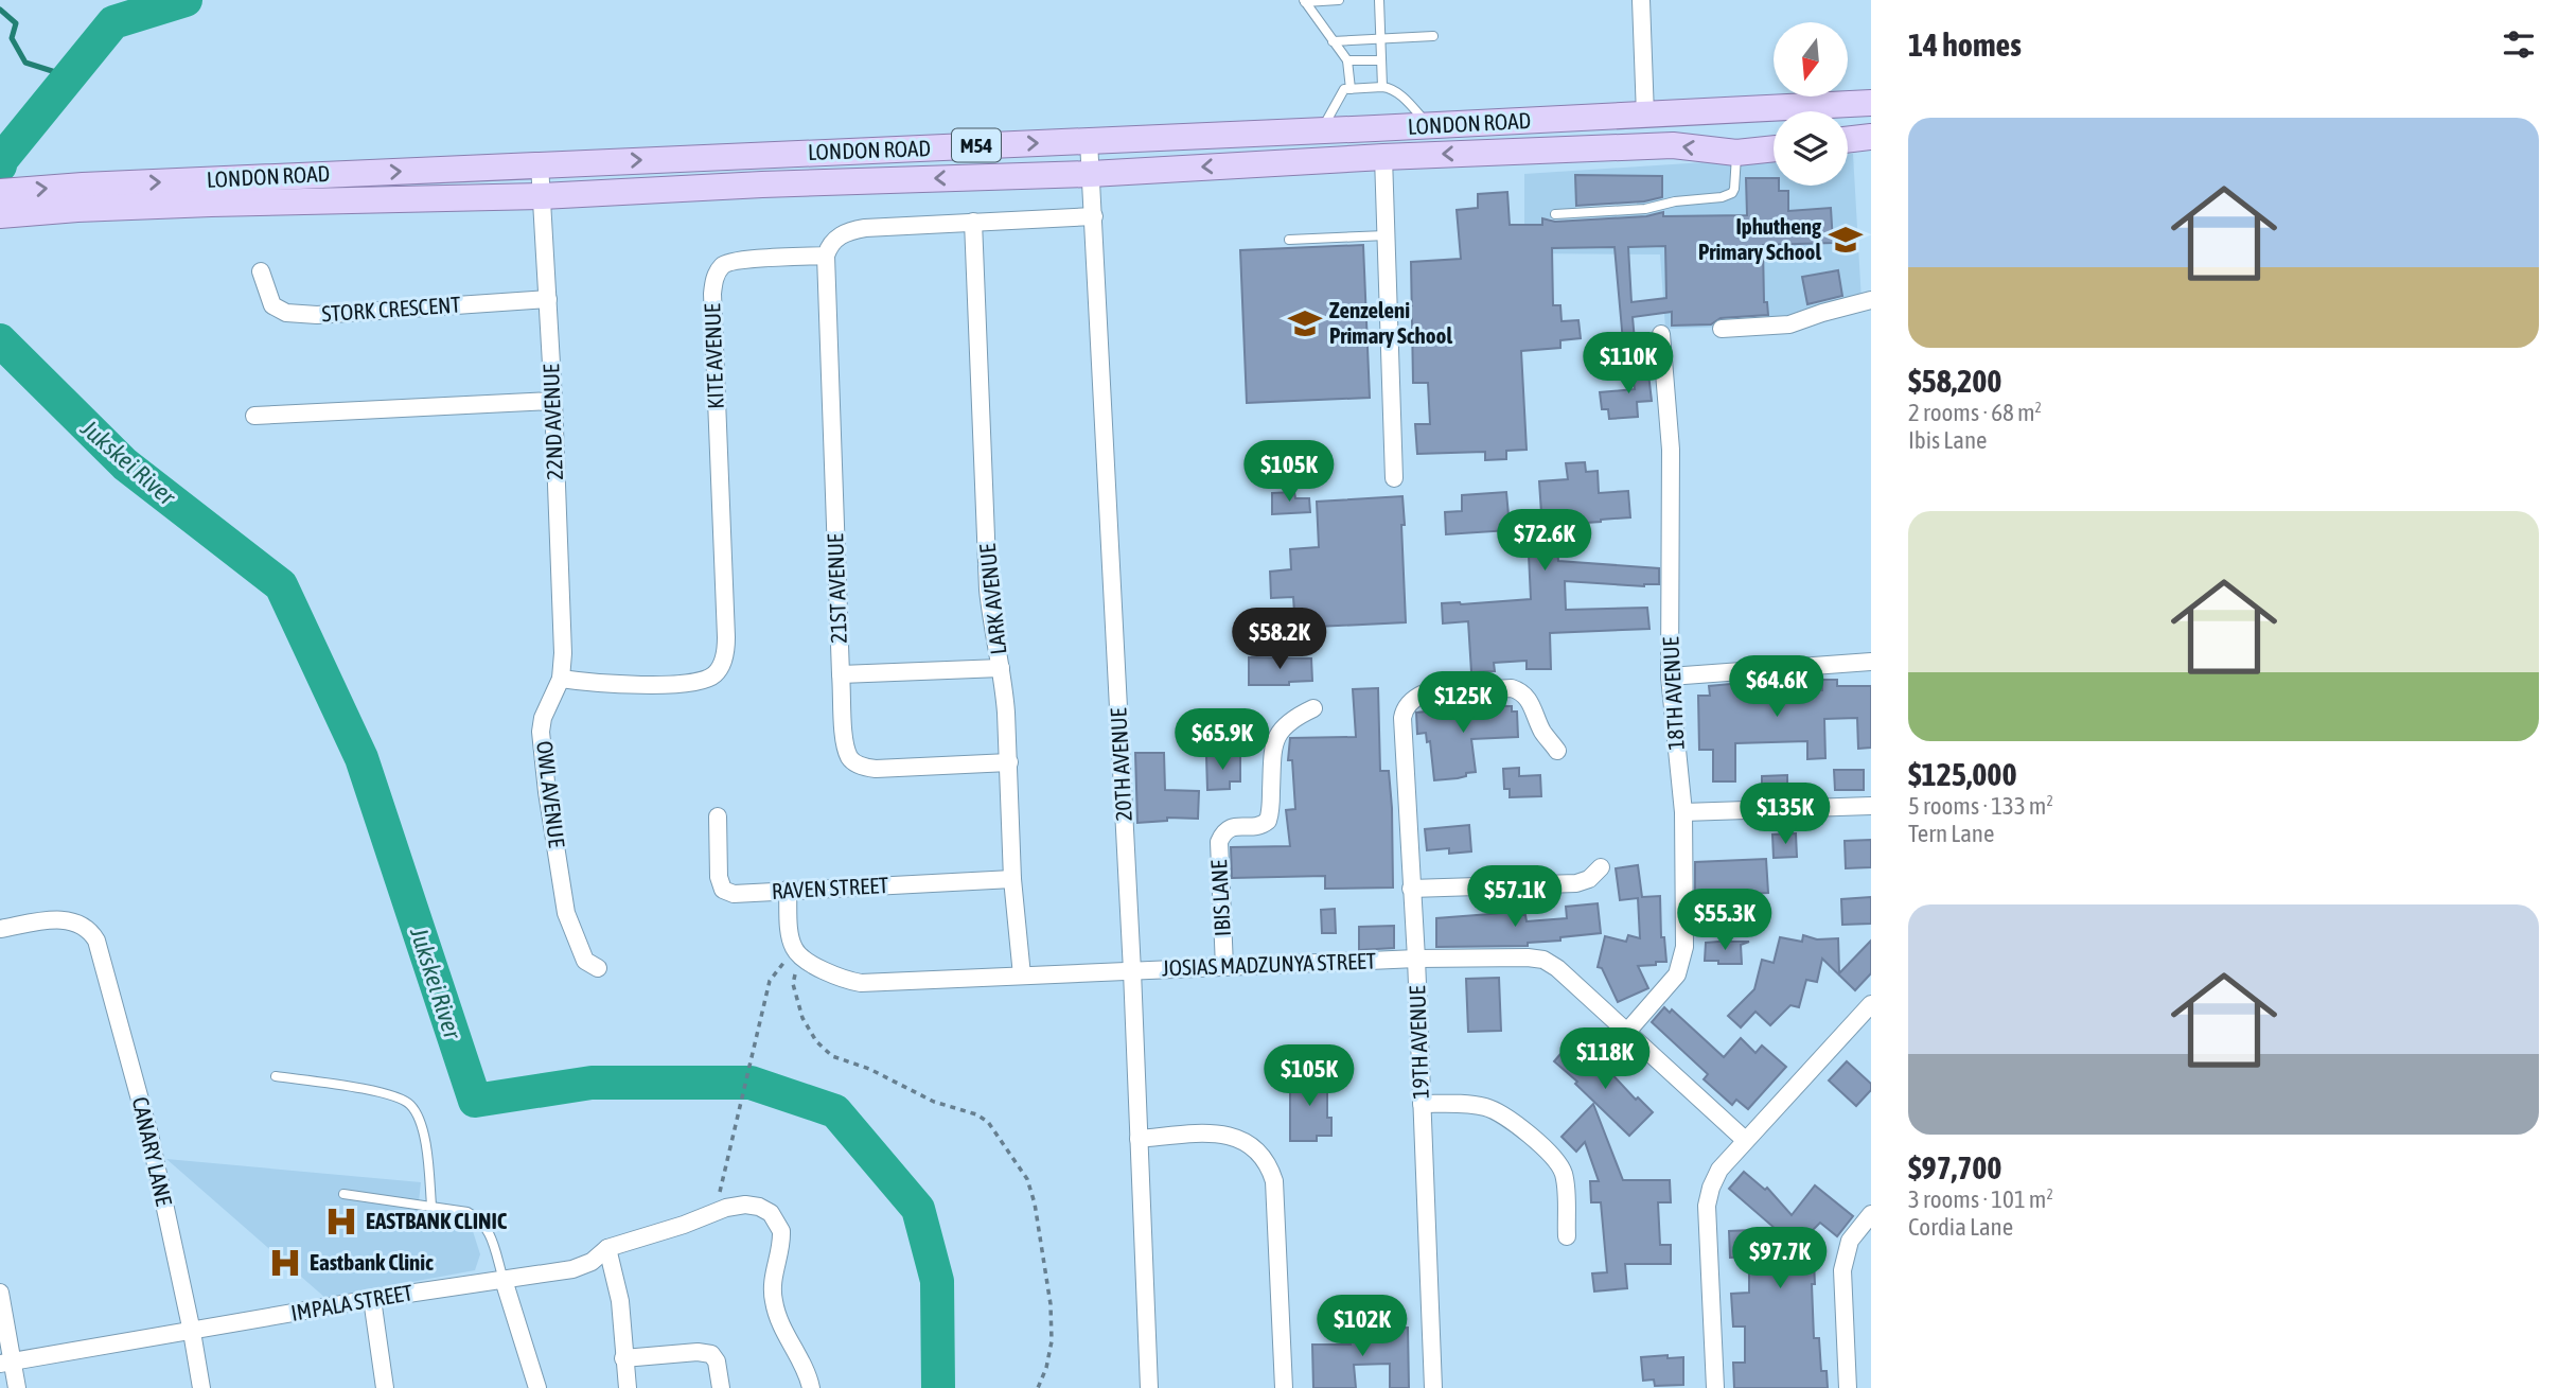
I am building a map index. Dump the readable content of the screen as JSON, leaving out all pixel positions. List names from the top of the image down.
{
  "streets": {
    "main road": ["LONDON ROAD", "M54"],
    "street": [
      "STORK CRESCENT",
      "KITE AVENUE",
      "22ND AVENUE",
      "21ST AVENUE",
      "LARK AVENUE",
      "18TH AVENUE",
      "20TH AVENUE",
      "OWL AVENUE",
      "RAVEN STREET",
      "IBIS LANE",
      "JOSIAS MADZUNYA STREET",
      "19TH AVENUE",
      "CANARY LANE",
      "IMPALA STREET"
    ]
  },
  "crossings": [
    ["LONDON ROAD", "22ND AVENUE"],
    ["LONDON ROAD", "20TH AVENUE"],
    ["STORK CRESCENT", "22ND AVENUE"],
    ["KITE AVENUE", "22ND AVENUE"],
    ["KITE AVENUE", "21ST AVENUE"],
    ["KITE AVENUE", "OWL AVENUE"],
    ["22ND AVENUE", "OWL AVENUE"],
    ["21ST AVENUE", "LARK AVENUE"],
    ["LARK AVENUE", "RAVEN STREET"],
    ["LARK AVENUE", "JOSIAS MADZUNYA STREET"],
    ["18TH AVENUE", "JOSIAS MADZUNYA STREET"],
    ["20TH AVENUE", "JOSIAS MADZUNYA STREET"],
    ["IBIS LANE", "JOSIAS MADZUNYA STREET"],
    ["JOSIAS MADZUNYA STREET", "19TH AVENUE"],
    ["CANARY LANE", "IMPALA STREET"]
  ],
  "water": ["Jukskei River"],
  "places": {
    "school or university": ["Iphutheng Primary School", "Zenzeleni Primary School"],
    "hospital": ["EASTBANK CLINIC", "Eastbank Clinic"]
  },
  "north": "bottom",
  "page": {
    "heading": "14 homes",
    "list": [
      {
        "name": "$58,200",
        "note": "2 rooms · 68 m² · Ibis Lane"
      },
      {
        "name": "$125,000",
        "note": "5 rooms · 133 m² · Tern Lane"
      },
      {
        "name": "$97,700",
        "note": "3 rooms · 101 m² · Cordia Lane"
      }
    ],
    "price": [
      "$110K",
      "$105K",
      "$72.6K",
      "$58.2K",
      "$64.6K",
      "$125K",
      "$65.9K",
      "$135K",
      "$57.1K",
      "$55.3K",
      "$118K",
      "$105K",
      "$97.7K",
      "$102K"
    ]
  }
}
